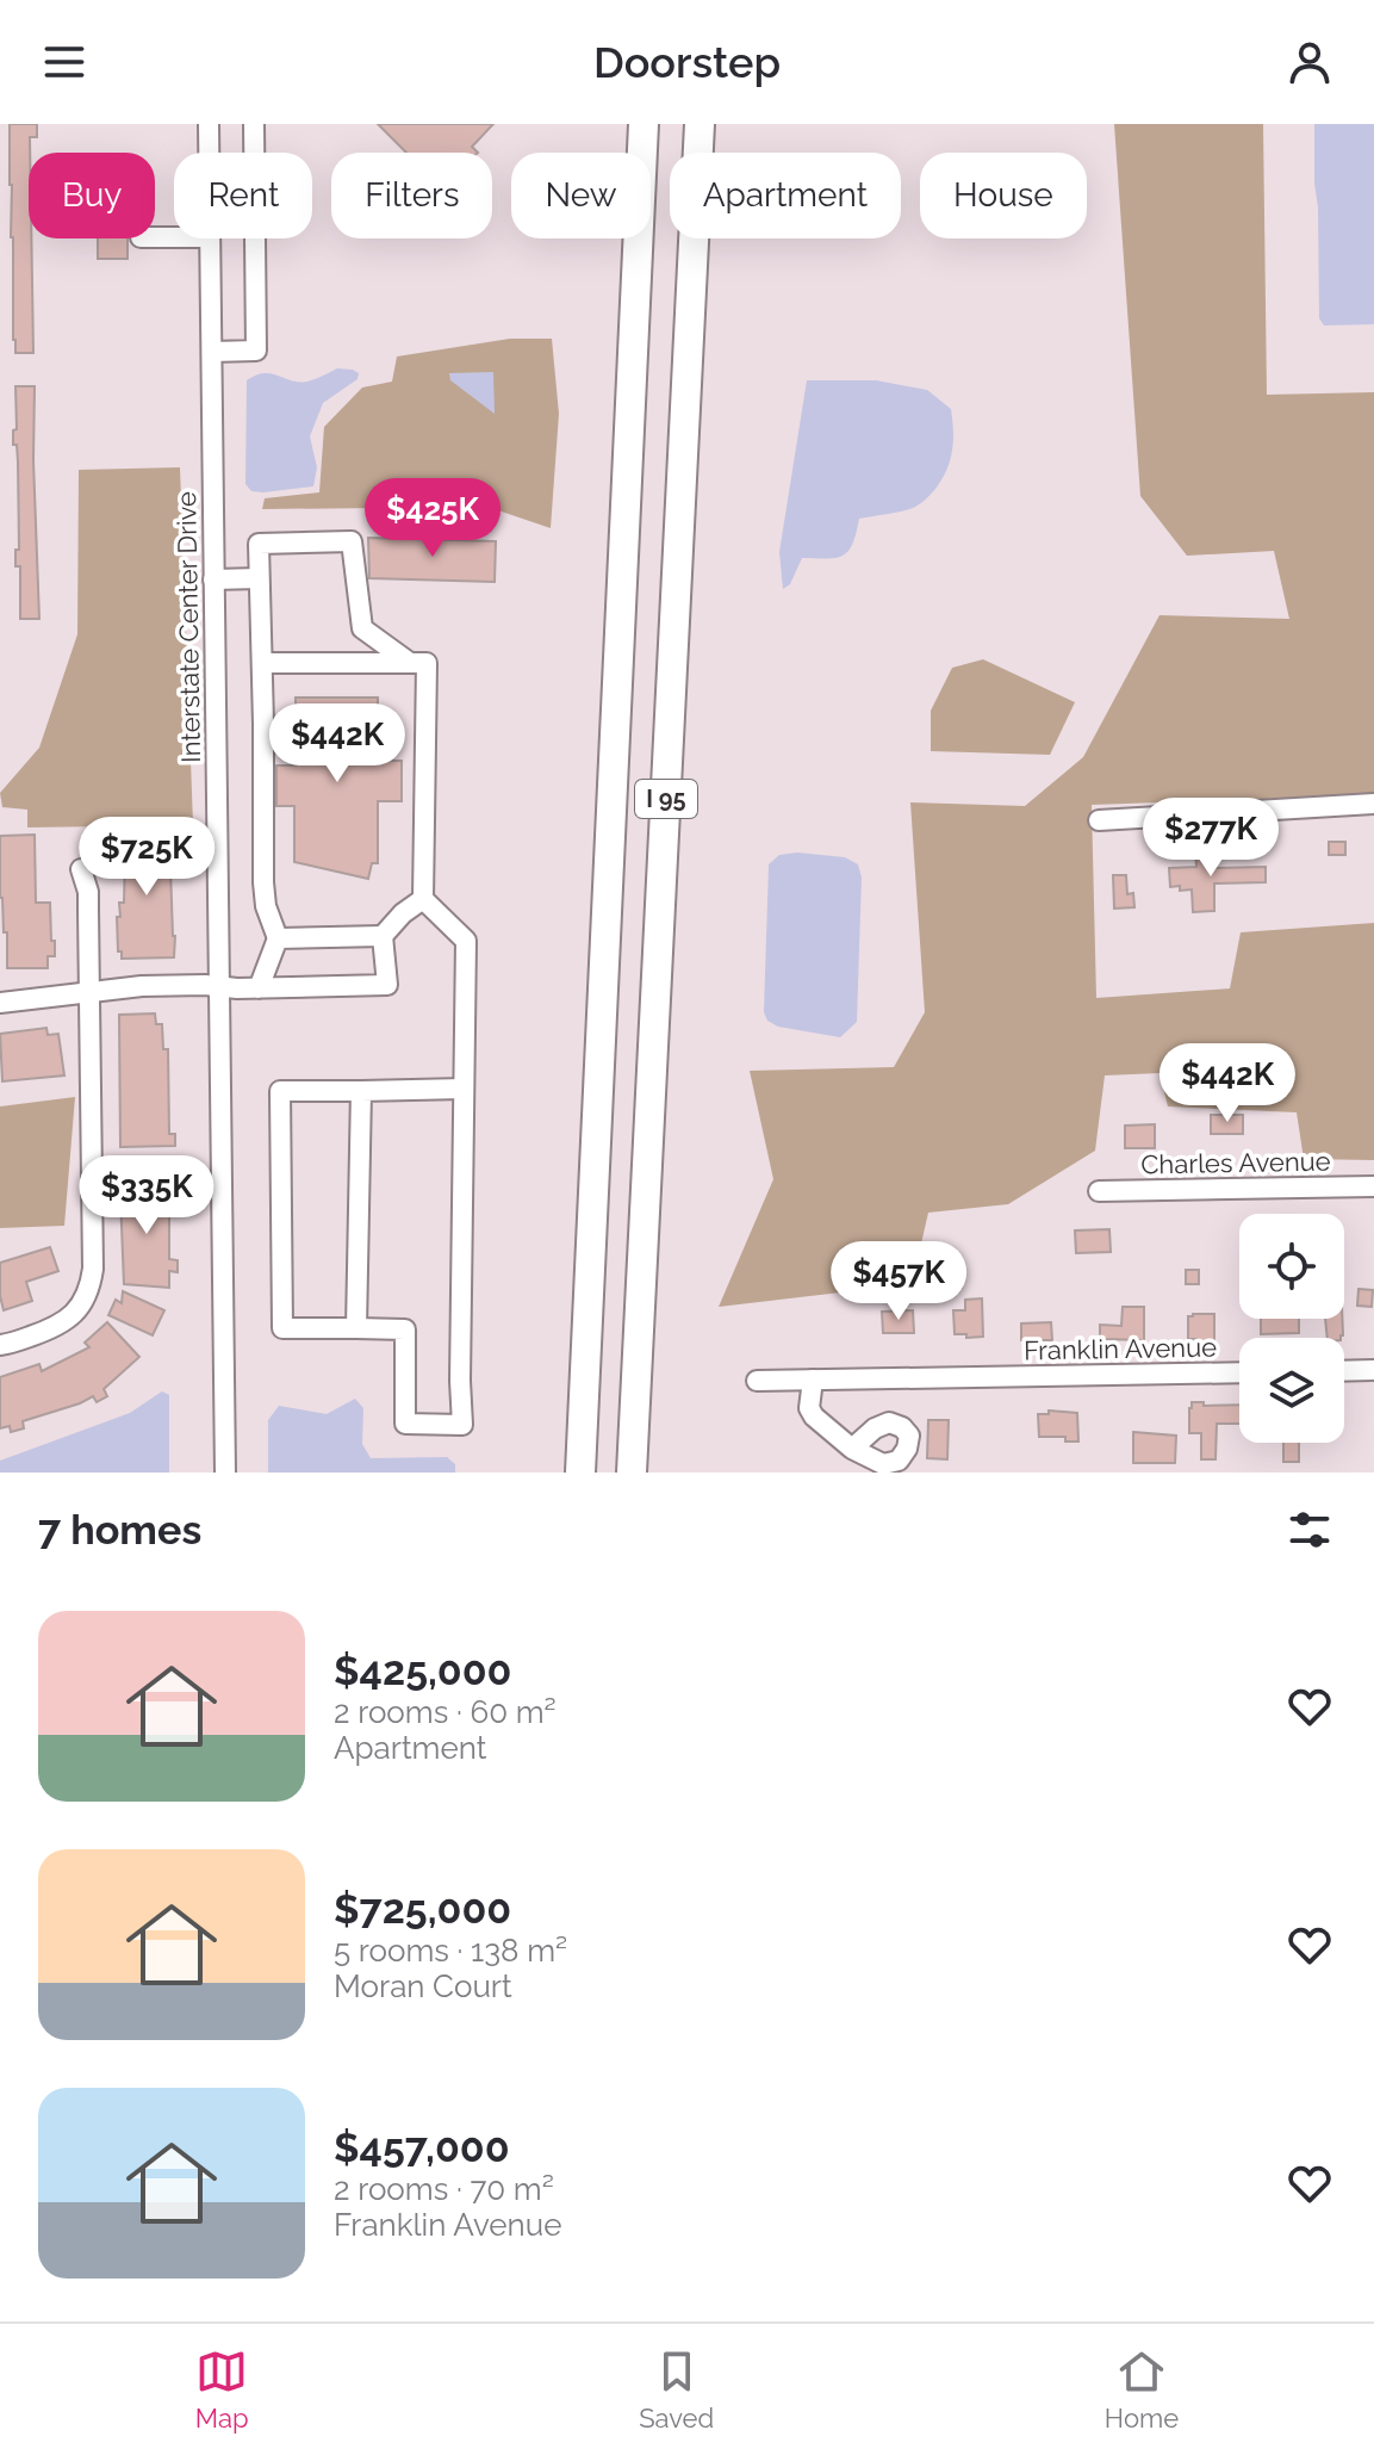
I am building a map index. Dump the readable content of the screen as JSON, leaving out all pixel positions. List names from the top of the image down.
{
  "streets": {
    "highway": ["I 95"],
    "street": ["Interstate Center Drive", "Charles Avenue", "Franklin Avenue"]
  },
  "page": {
    "header": "Doorstep",
    "chip": [
      "Buy",
      "Rent",
      "Filters",
      "New",
      "Apartment",
      "House"
    ],
    "price": [
      "$425K",
      "$442K",
      "$277K",
      "$725K",
      "$442K",
      "$335K",
      "$457K"
    ],
    "heading": "7 homes",
    "list": [
      {
        "name": "$425,000",
        "note": "2 rooms · 60 m² · Apartment"
      },
      {
        "name": "$725,000",
        "note": "5 rooms · 138 m² · Moran Court"
      },
      {
        "name": "$457,000",
        "note": "2 rooms · 70 m² · Franklin Avenue"
      }
    ],
    "tabs": ["Map", "Saved", "Home"]
  }
}
